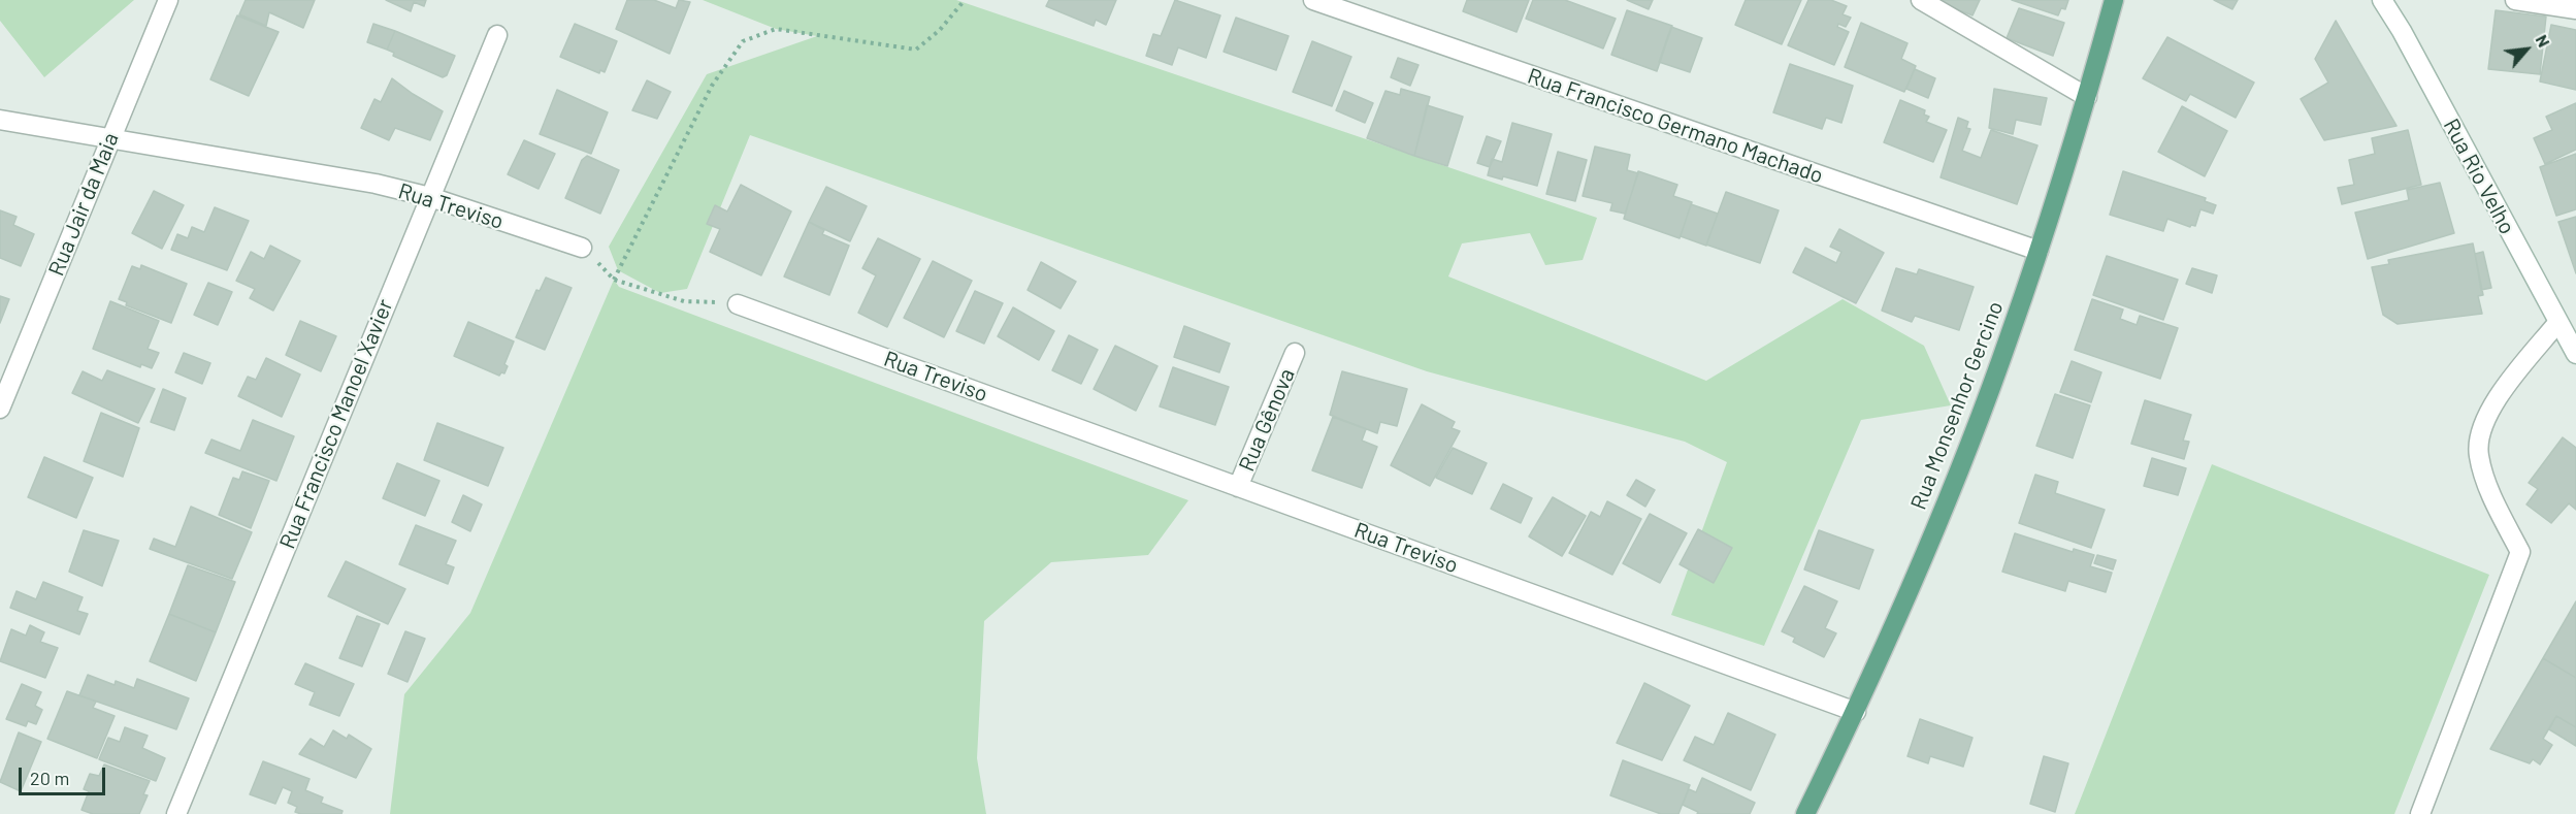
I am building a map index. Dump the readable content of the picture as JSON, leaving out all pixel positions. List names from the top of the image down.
{
  "streets": {
    "main road": ["Rua Monsenhor Gercino"],
    "street": [
      "Rua Francisco Germano Machado",
      "Rua Rio Velho",
      "Rua Jair da Maia",
      "Rua Treviso",
      "Rua Gênova",
      "Rua Francisco Manoel Xavier"
    ]
  },
  "crossings": [
    ["Rua Francisco Germano Machado", "Rua Monsenhor Gercino"],
    ["Rua Jair da Maia", "Rua Treviso"],
    ["Rua Treviso", "Rua Monsenhor Gercino"],
    ["Rua Treviso", "Rua Gênova"],
    ["Rua Treviso", "Rua Francisco Manoel Xavier"]
  ],
  "scale_bar": "20 m",
  "north": "top right"
}
